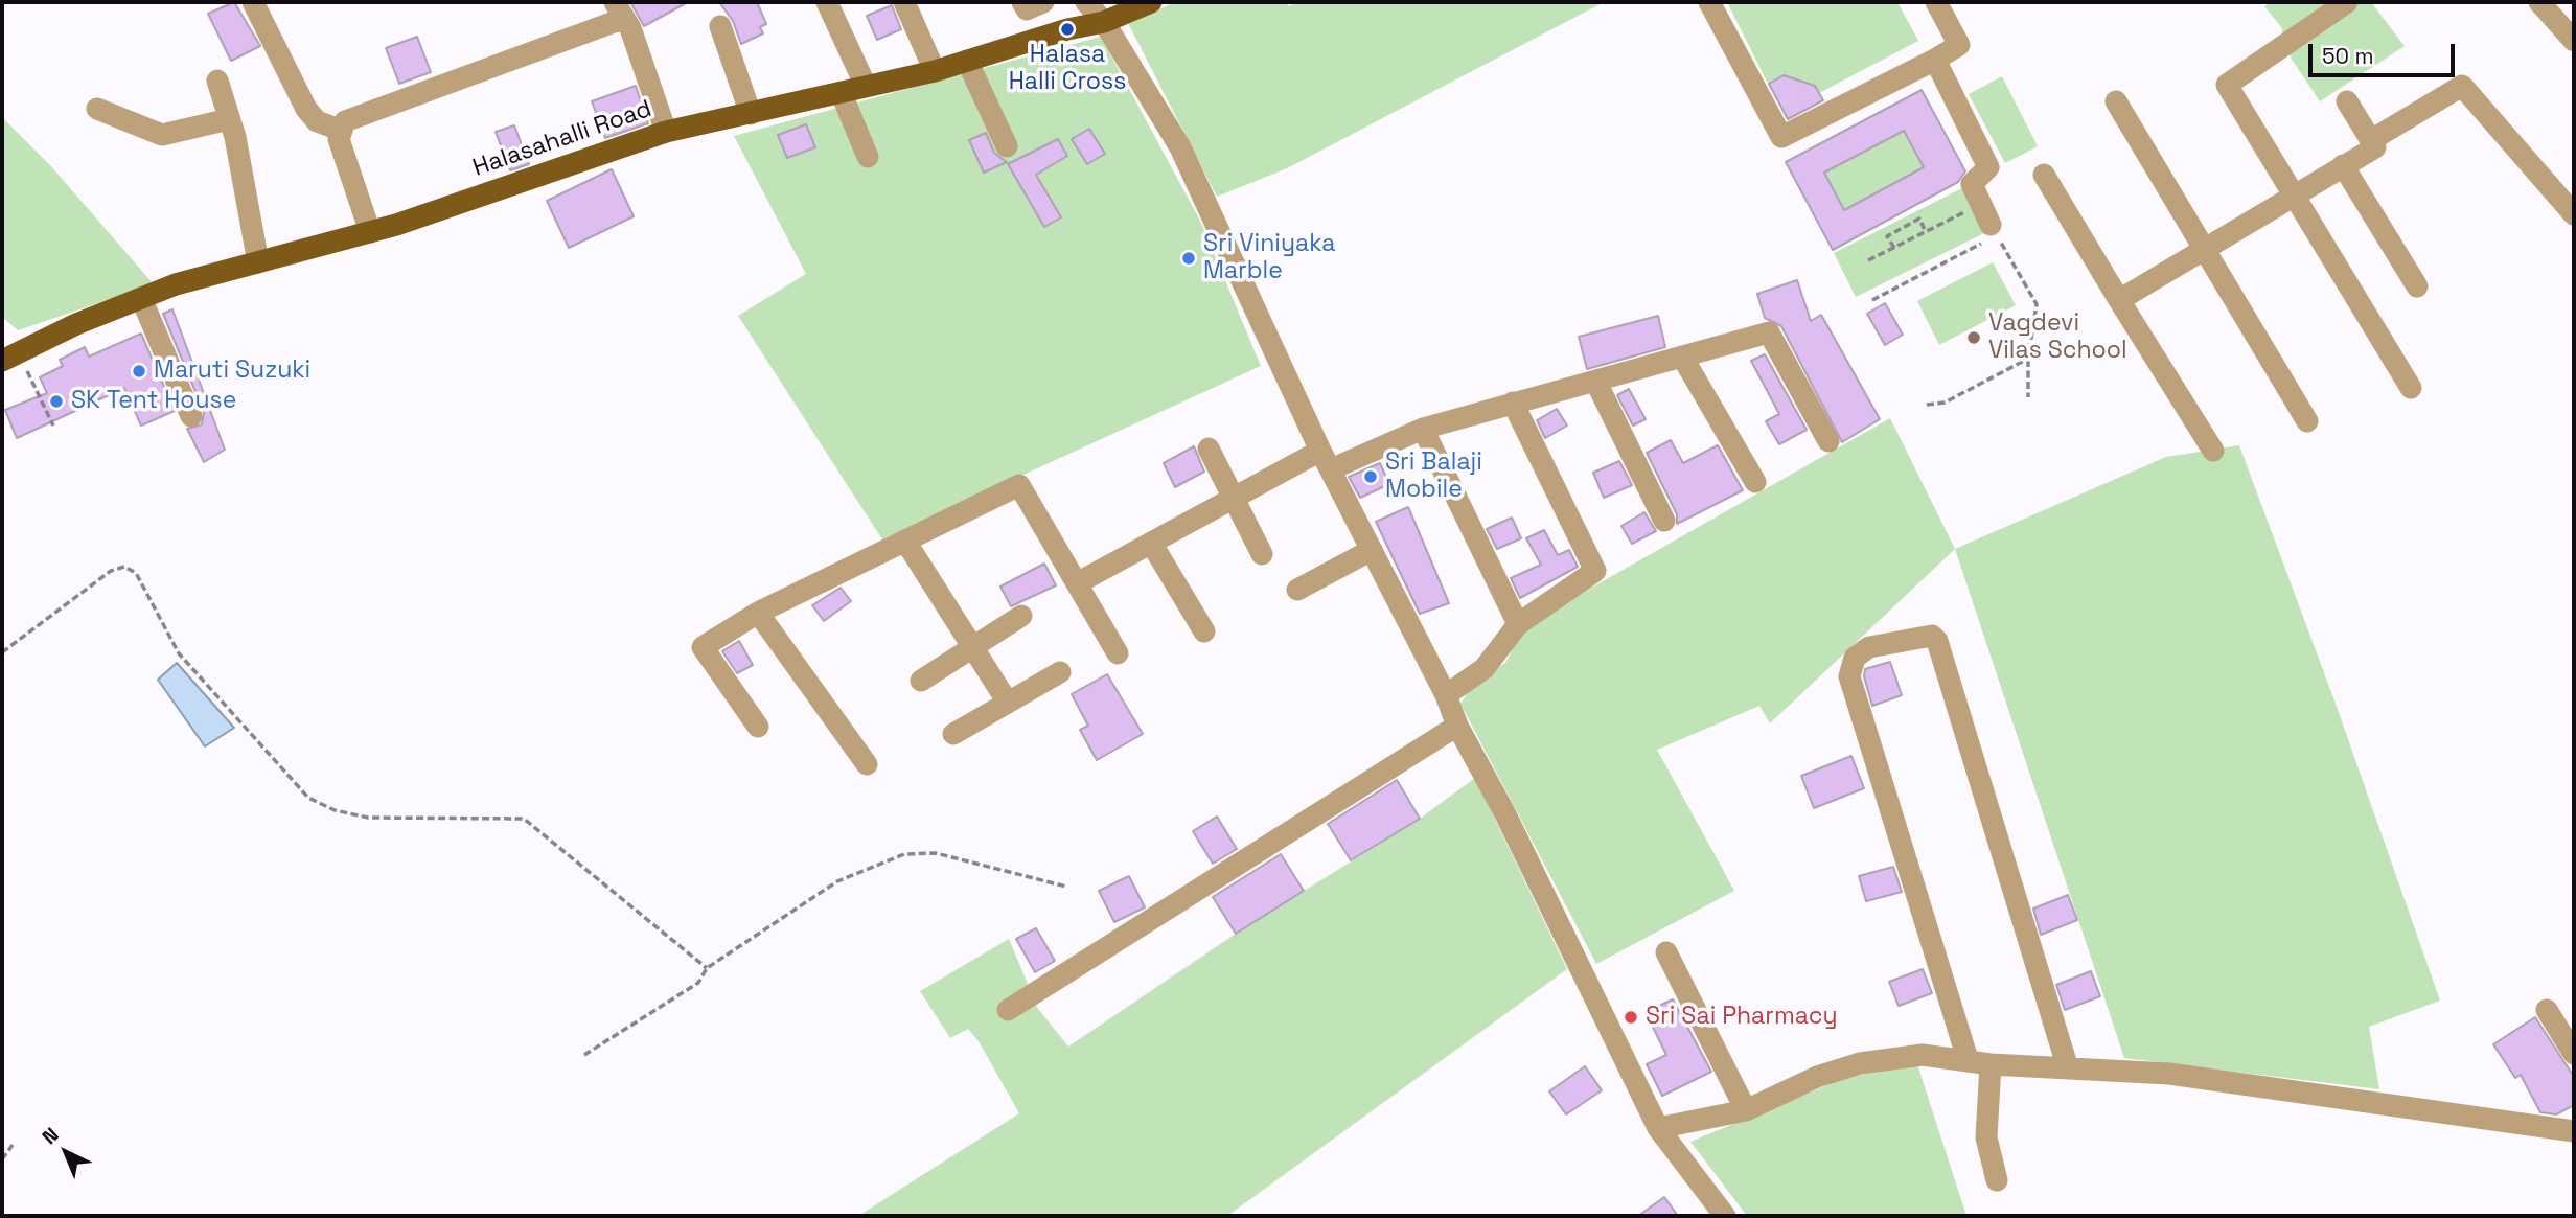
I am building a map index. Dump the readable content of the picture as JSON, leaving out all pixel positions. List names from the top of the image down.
{
  "streets": {
    "main road": ["Halasahalli Road"]
  },
  "places": [
    "Halasa Halli Cross",
    "Sri Viniyaka Marble",
    "Vagdevi Vilas School",
    "Maruti Suzuki",
    "SK Tent House",
    "Sri Balaji Mobile",
    "Sri Sai Pharmacy"
  ],
  "scale_bar": "50 m",
  "north": "top left"
}
